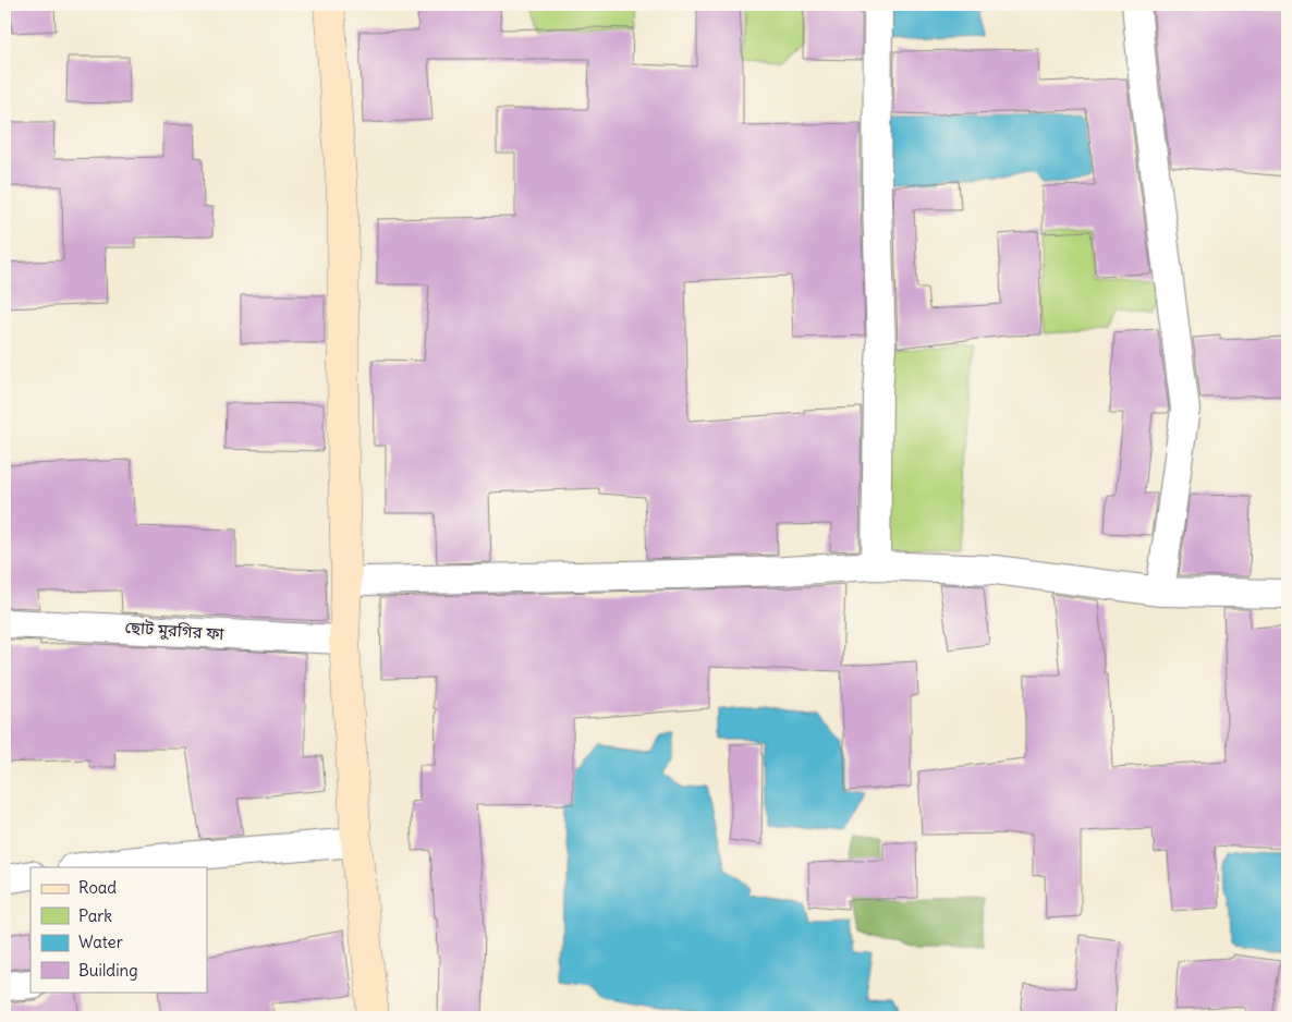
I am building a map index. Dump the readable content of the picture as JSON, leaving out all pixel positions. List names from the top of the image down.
{
  "streets": {
    "street": ["ছোট মুরগির ফা"]
  },
  "legend": [
    "Road",
    "Park",
    "Water",
    "Building"
  ]
}
